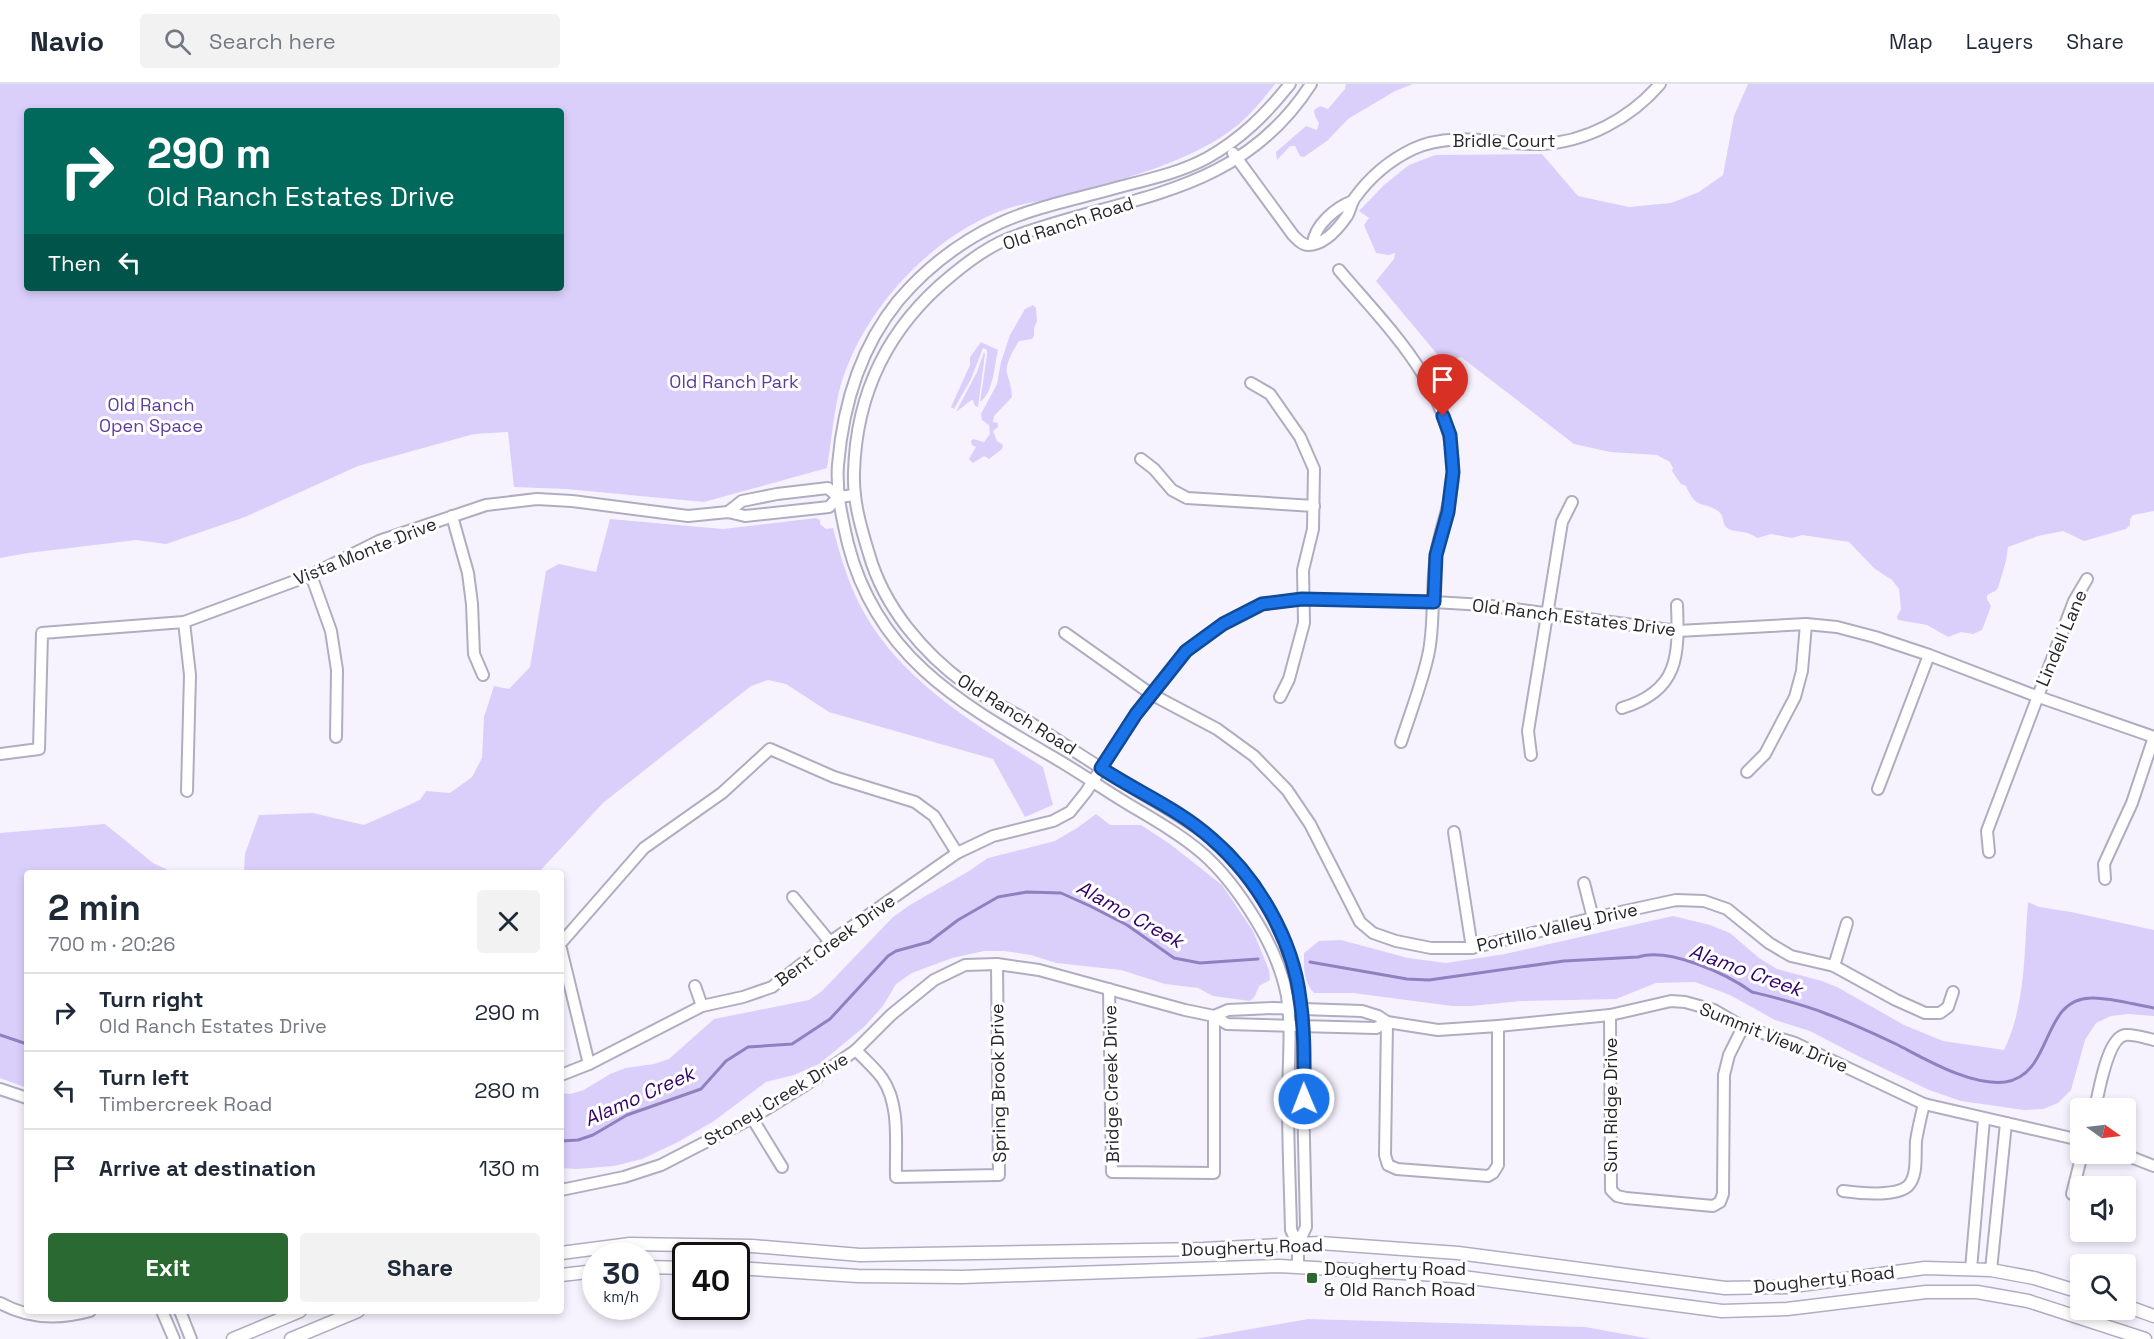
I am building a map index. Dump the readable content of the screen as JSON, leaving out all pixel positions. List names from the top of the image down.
{
  "streets": {
    "main road": ["Dougherty Road"],
    "street": [
      "Bridle Court",
      "Old Ranch Road",
      "Vista Monte Drive",
      "Old Ranch Estates Drive",
      "Lindell Lane",
      "Portillo Valley Drive",
      "Bent Creek Drive",
      "Summit View Drive",
      "Spring Brook Drive",
      "Bridge Creek Drive",
      "Stoney Creek Drive",
      "Sun Ridge Drive"
    ]
  },
  "crossings": [
    ["Bridle Court", "Old Ranch Road"],
    ["Old Ranch Road", "Vista Monte Drive"],
    ["Old Ranch Road", "Old Ranch Estates Drive"],
    ["Old Ranch Road", "Bent Creek Drive"],
    ["Old Ranch Road", "Summit View Drive"],
    ["Old Ranch Road", "Stoney Creek Drive"],
    ["Old Ranch Road", "Dougherty Road"],
    ["Old Ranch Estates Drive", "Lindell Lane"],
    ["Old Ranch Estates Drive", "Portillo Valley Drive"],
    ["Old Ranch Estates Drive", "Bent Creek Drive"],
    ["Summit View Drive", "Stoney Creek Drive"],
    ["Summit View Drive", "Sun Ridge Drive"],
    ["Spring Brook Drive", "Stoney Creek Drive"],
    ["Bridge Creek Drive", "Stoney Creek Drive"]
  ],
  "water": ["Alamo Creek"],
  "parks": ["Old Ranch Park", "Old Ranch Open Space"],
  "places": {
    "transit": ["Dougherty Road & Old Ranch Road"]
  },
  "north": "right",
  "page": {
    "header": "Navio",
    "search": "Search here",
    "nav": ["Map", "Layers", "Share"],
    "turn": ["290 m", "Old Ranch Estates Drive"],
    "then": "Then",
    "heading": ["2 min", "700 m · 20:26"],
    "list": [
      {
        "name": "Turn right",
        "note": "Old Ranch Estates Drive",
        "value": "290 m"
      },
      {
        "name": "Turn left",
        "note": "Timbercreek Road",
        "value": "280 m"
      },
      {
        "name": "Arrive at destination",
        "value": "130 m"
      }
    ],
    "buttons": ["Exit", "Share"],
    "speed": "30 km/h",
    "limit": "40"
  }
}
